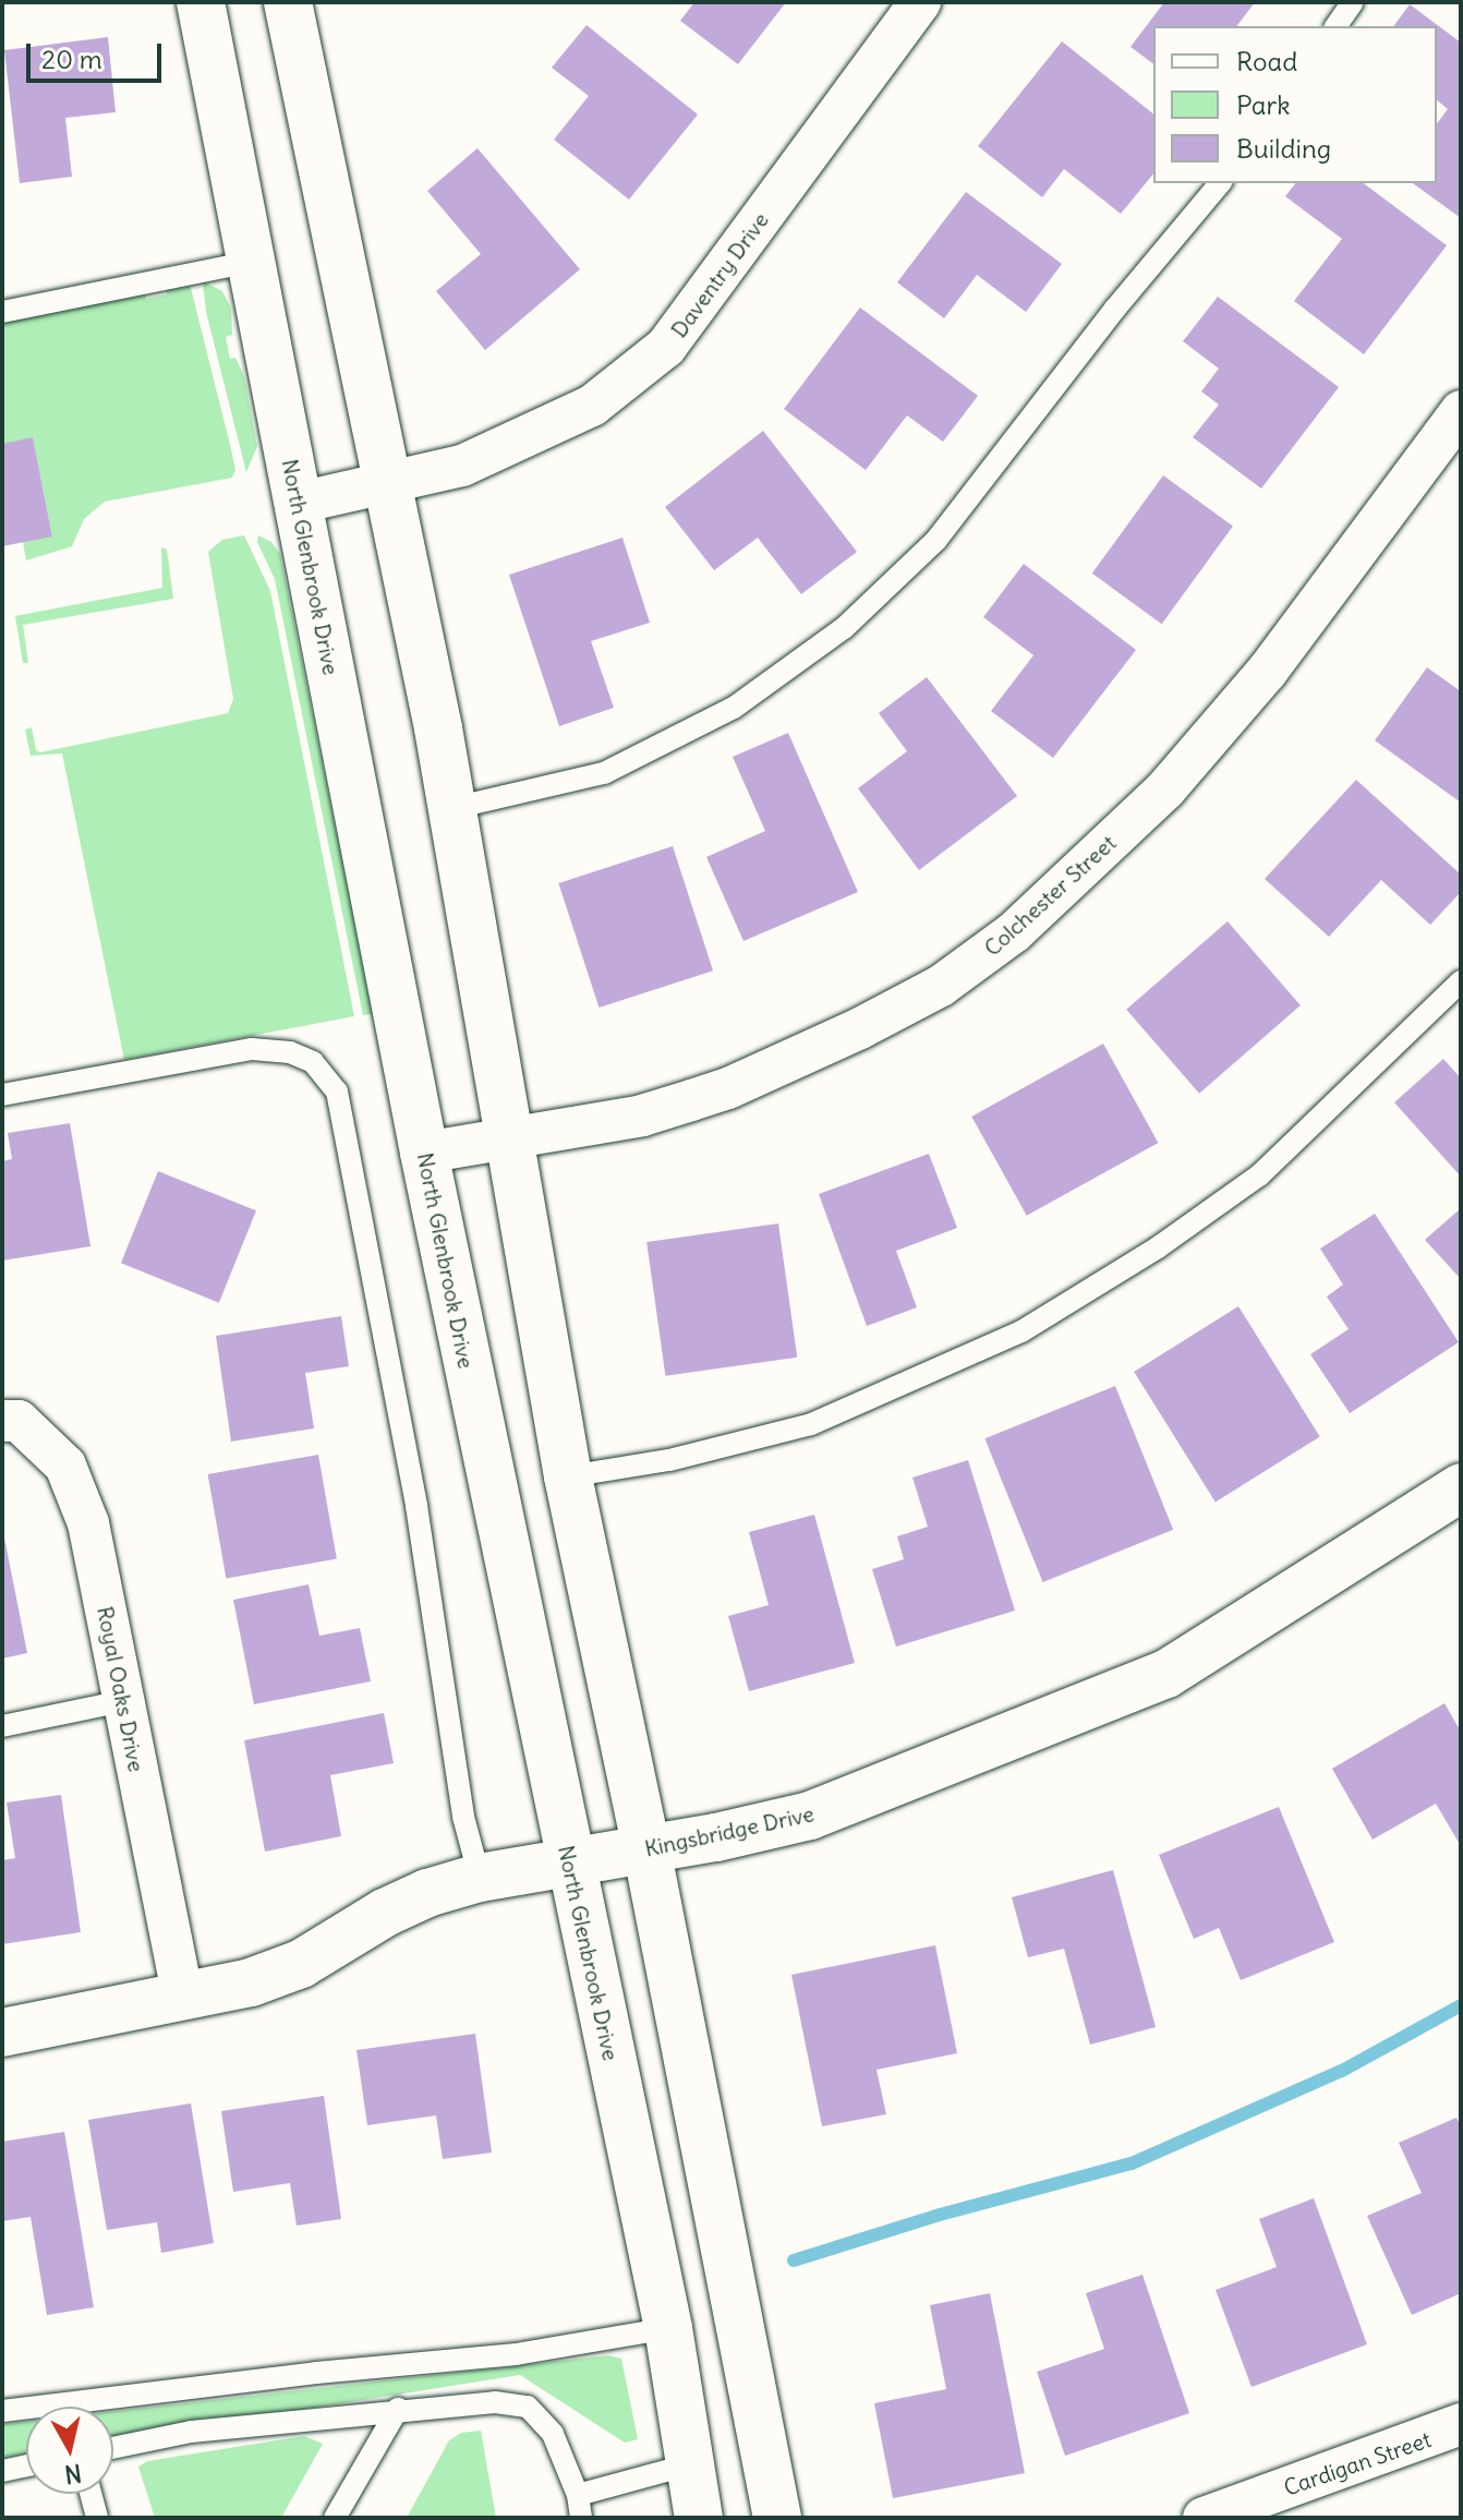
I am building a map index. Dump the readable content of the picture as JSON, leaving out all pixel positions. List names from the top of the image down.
{
  "streets": {
    "main road": ["North Glenbrook Drive", "Kingsbridge Drive"],
    "street": [
      "Daventry Drive",
      "Colchester Street",
      "Royal Oaks Drive",
      "Cardigan Street"
    ]
  },
  "crossings": [
    ["Daventry Drive", "North Glenbrook Drive"],
    ["North Glenbrook Drive", "Colchester Street"],
    ["North Glenbrook Drive", "Kingsbridge Drive"],
    ["Royal Oaks Drive", "Kingsbridge Drive"]
  ],
  "legend": ["Road", "Park", "Building"],
  "scale_bar": "20 m",
  "north": "bottom"
}
